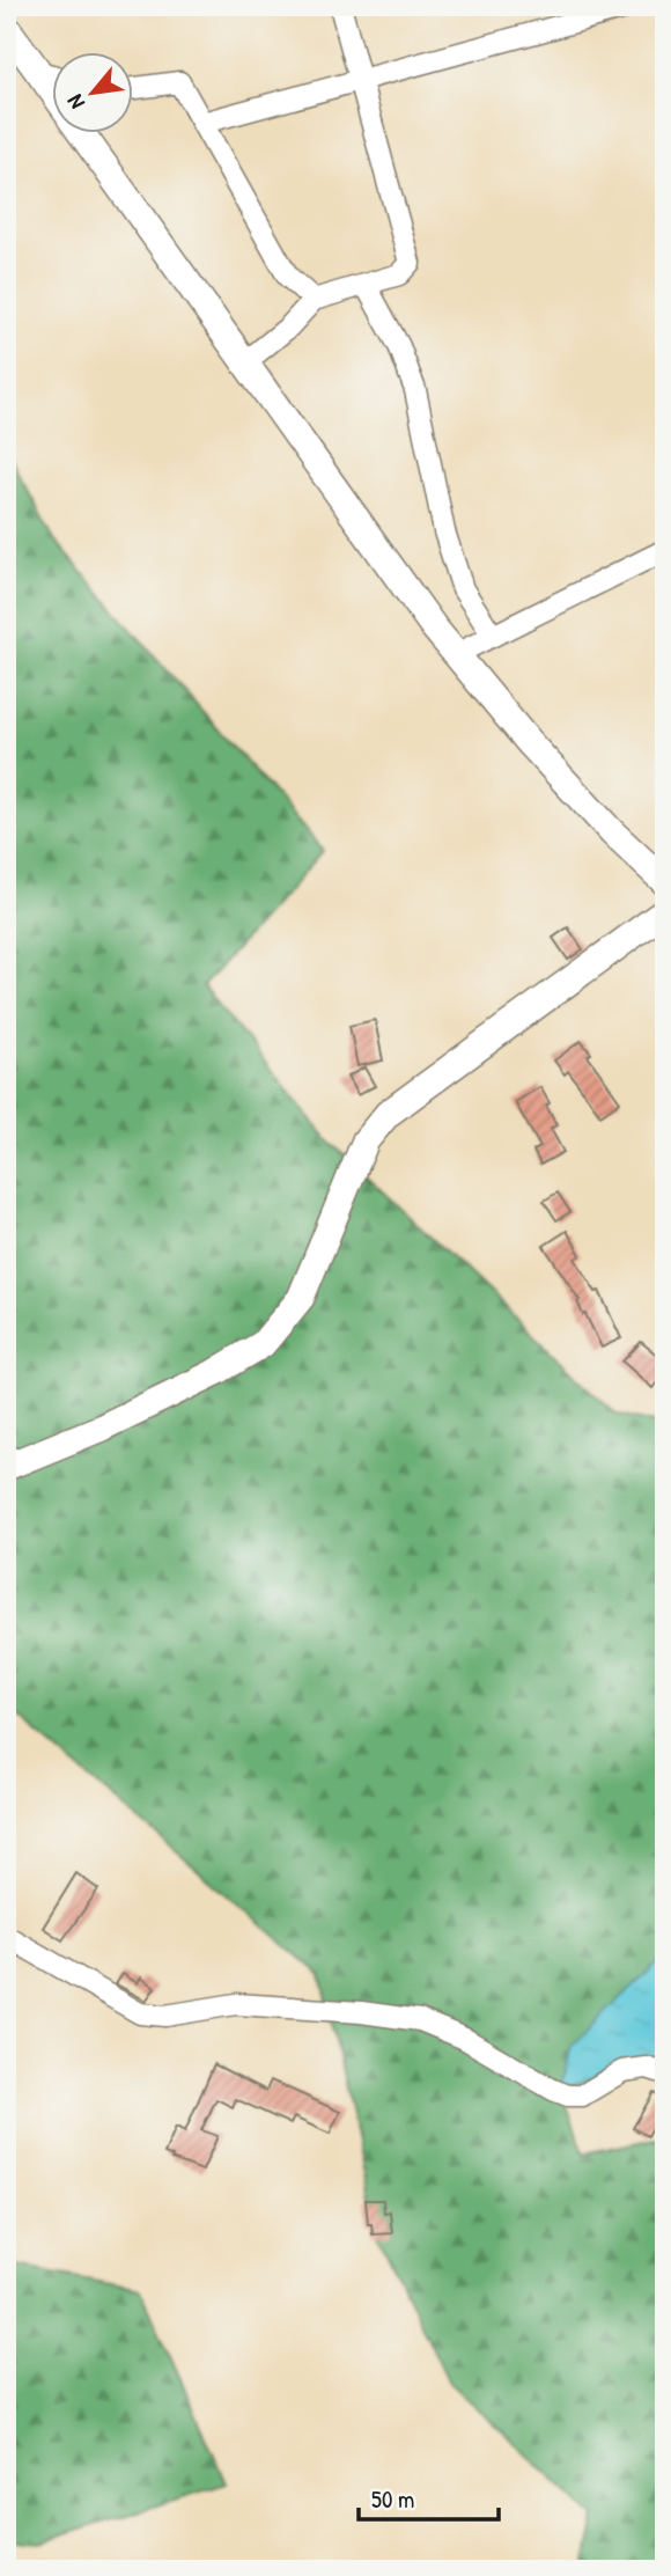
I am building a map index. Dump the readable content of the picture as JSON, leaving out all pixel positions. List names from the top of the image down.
{
  "scale_bar": "50 m",
  "north": "bottom left"
}
